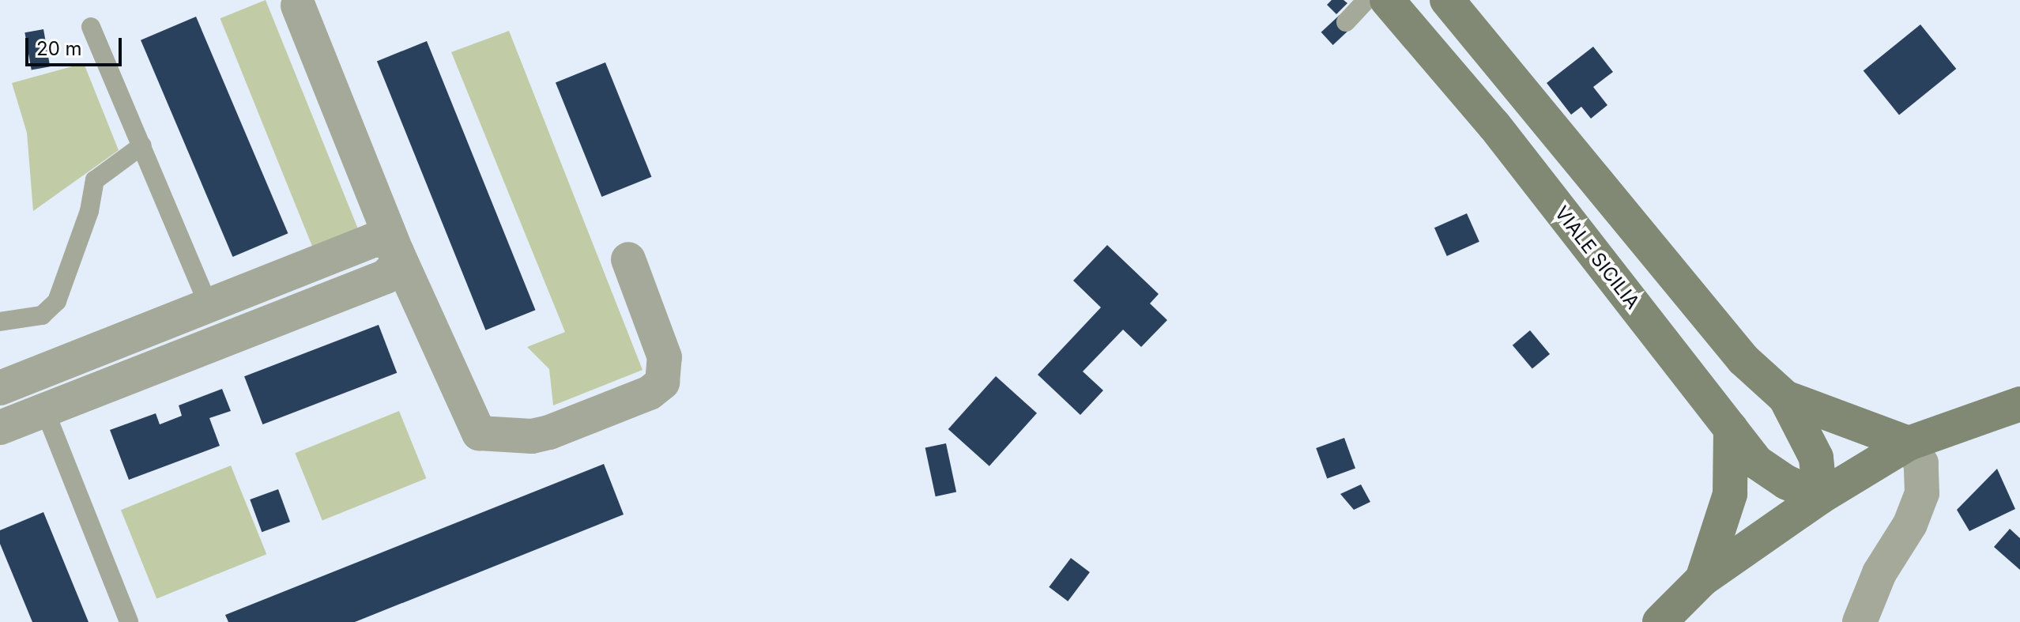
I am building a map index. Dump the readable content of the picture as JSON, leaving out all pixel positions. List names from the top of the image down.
{
  "streets": {
    "main road": ["VIALE SICILIA"]
  },
  "scale_bar": "20 m"
}
